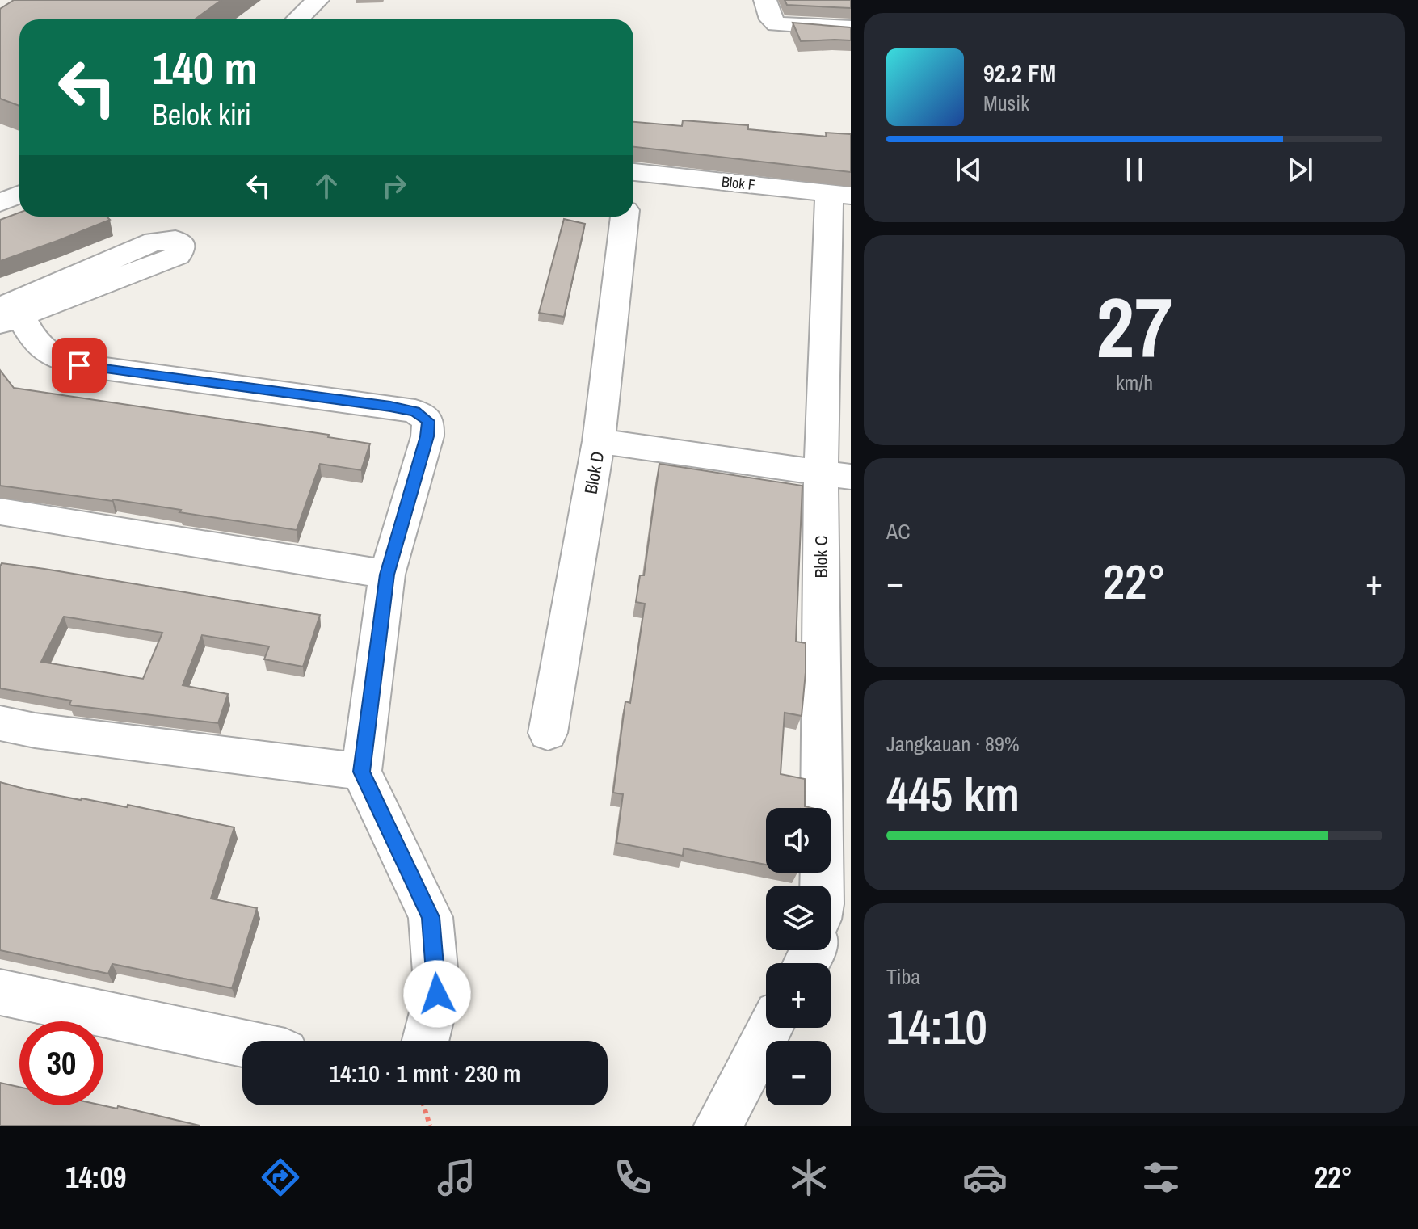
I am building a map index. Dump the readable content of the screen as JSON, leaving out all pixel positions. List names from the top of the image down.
{
  "streets": {
    "street": ["Blok F", "Blok D", "Blok C"]
  },
  "crossings": [
    ["Blok F", "Blok C"]
  ],
  "page": {
    "turn": ["140 m", "Belok kiri"],
    "song": ["92.2 FM", "Musik"],
    "tile": [
      ["27", "km/h"],
      "AC",
      ["Jangkauan · 89%", "445 km"],
      ["Tiba", "14:10"]
    ],
    "heat": ["−", "22°", "+"],
    "map_buttons": ["+", "−"],
    "limit": "30",
    "trip": "14:10 · 1 mnt · 230 m",
    "tabs": ["14:09", "22°"]
  }
}
